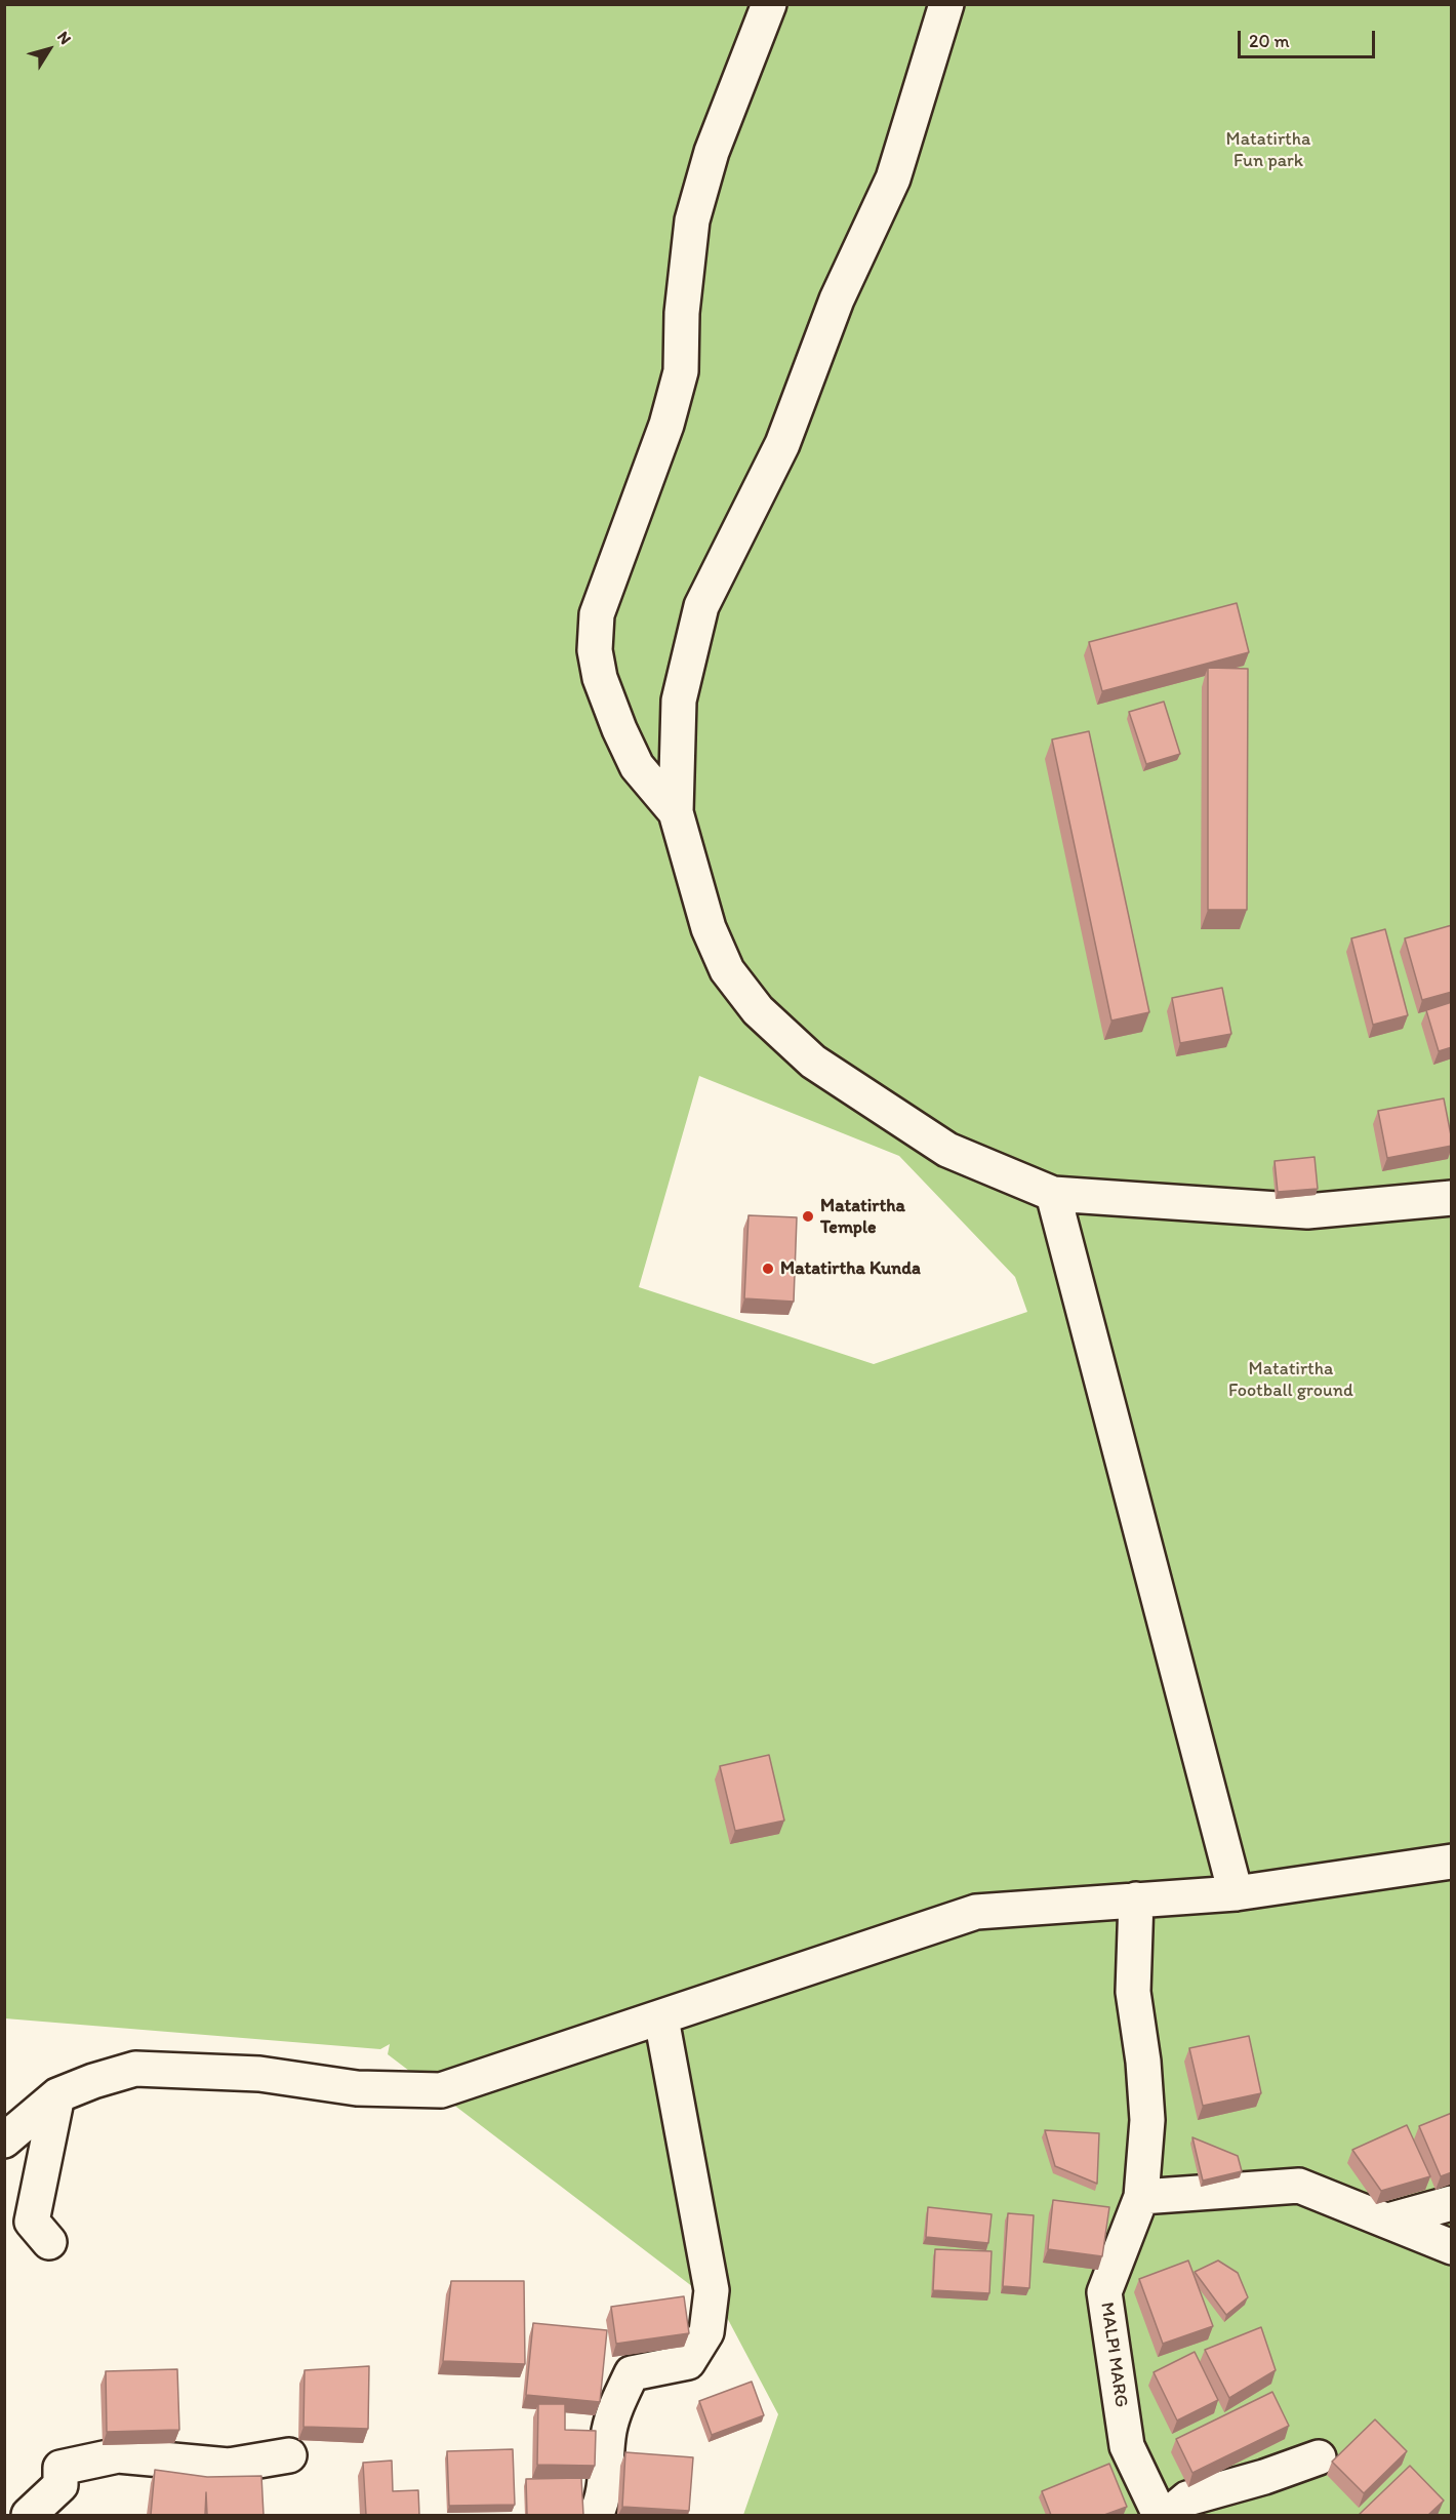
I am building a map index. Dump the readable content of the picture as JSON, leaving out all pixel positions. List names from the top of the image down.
{
  "streets": {
    "street": ["MALPI MARG"]
  },
  "parks": ["Matatirtha Fun park", "Matatirtha Football ground"],
  "places": ["Matatirtha Temple", "Matatirtha Kunda"],
  "scale_bar": "20 m",
  "north": "top right"
}
